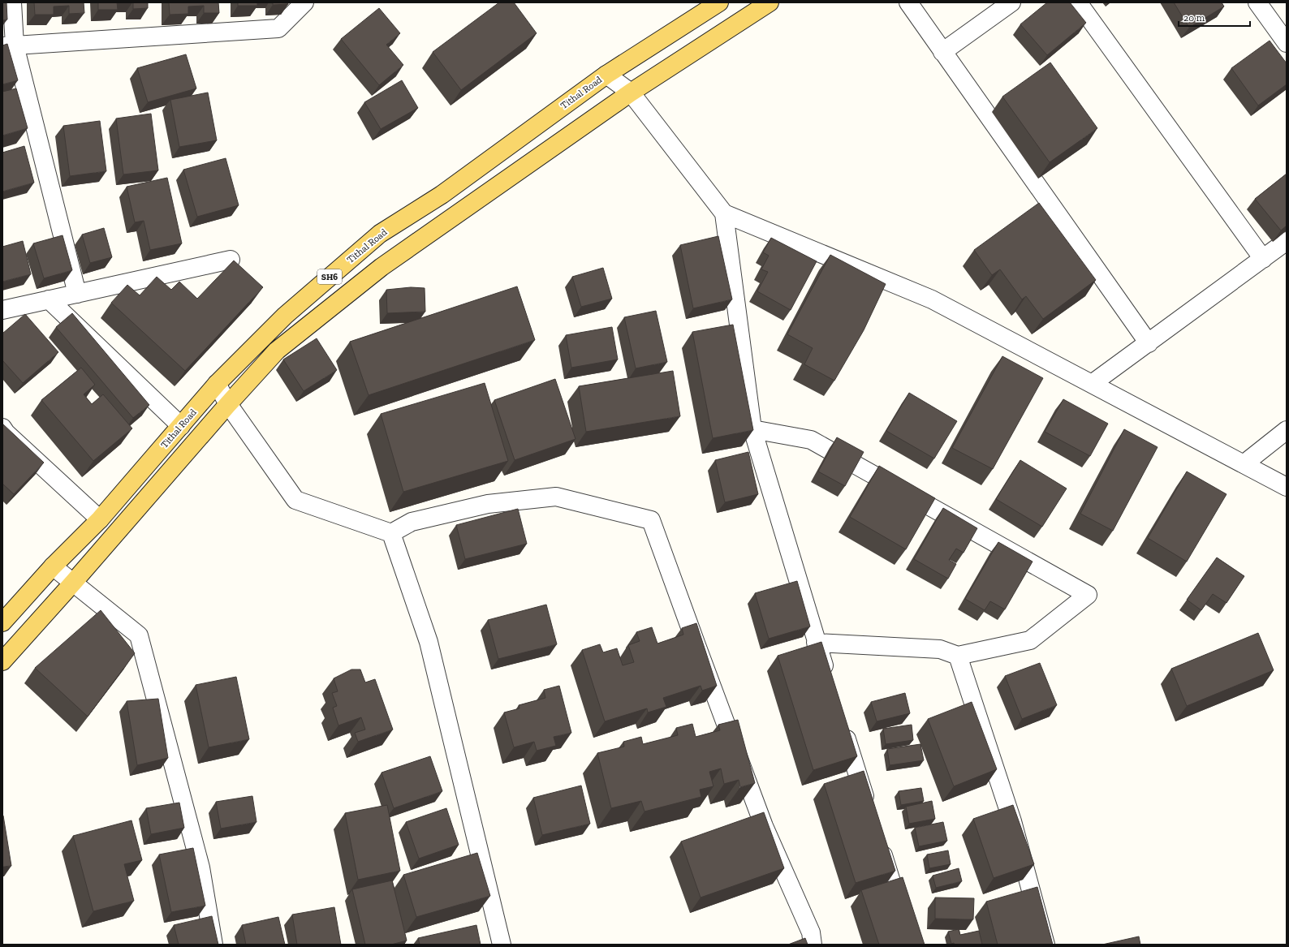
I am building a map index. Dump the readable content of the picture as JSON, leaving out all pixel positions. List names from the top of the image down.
{
  "streets": {
    "main road": ["Tithal Road", "SH6"]
  },
  "scale_bar": "20 m"
}
